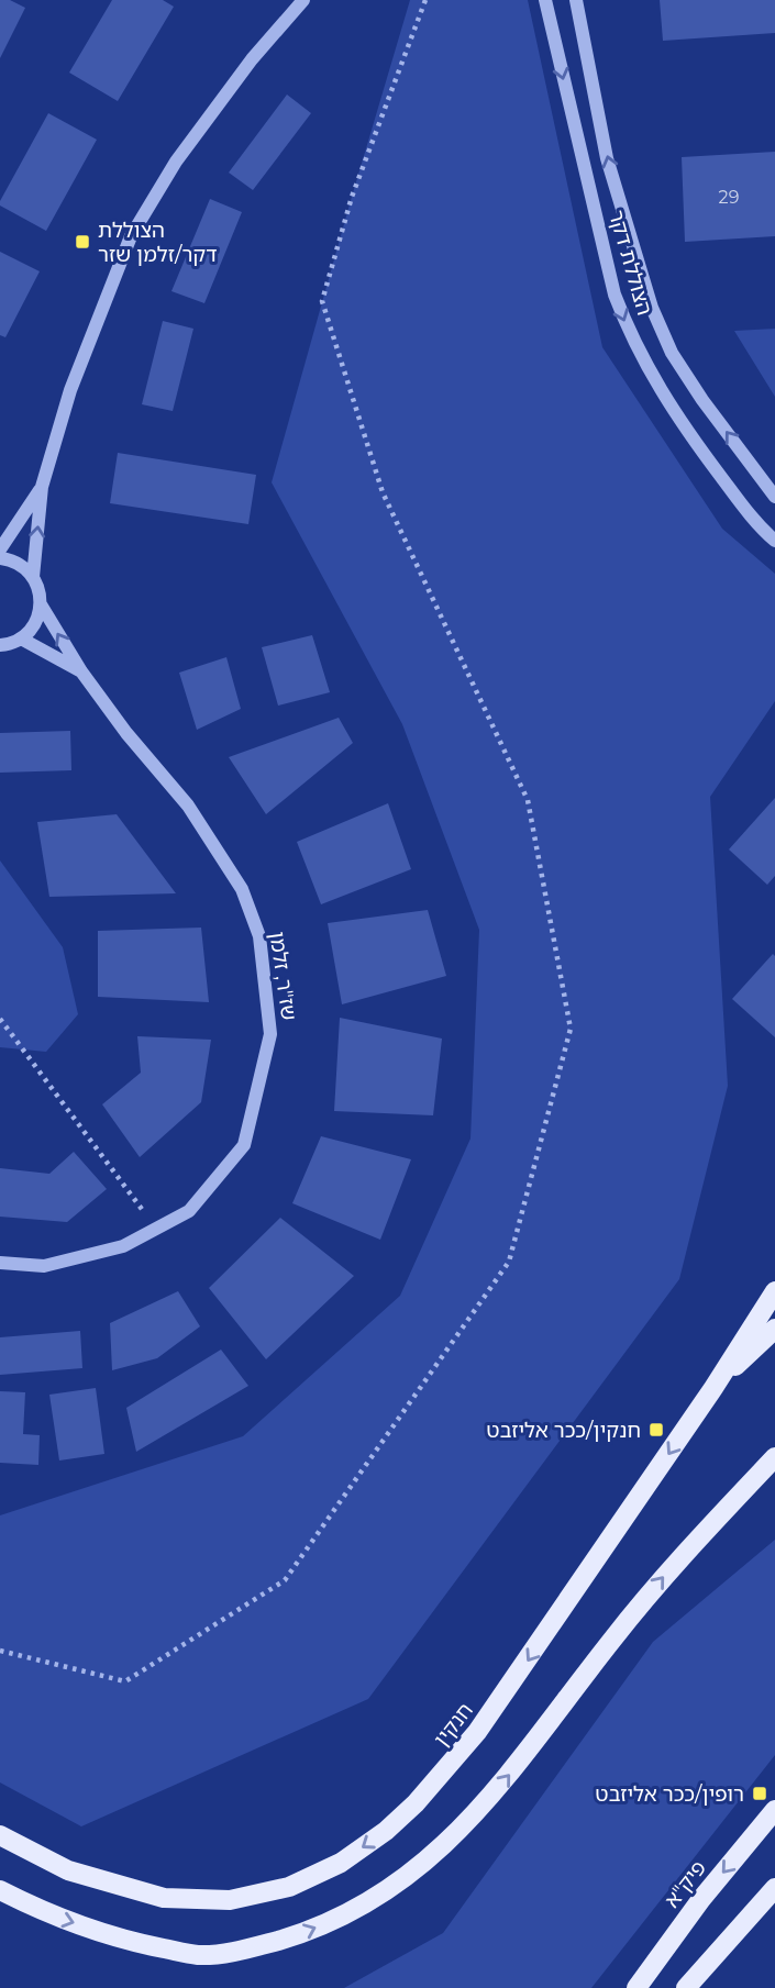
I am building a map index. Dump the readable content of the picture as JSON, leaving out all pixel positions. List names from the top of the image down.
{
  "streets": {
    "main road": ["חנקין", "פיק\"א"],
    "street": ["הצוללת דקר", "שז\"ר, זלמן"]
  },
  "one_way": ["חנקין"],
  "places": {
    "transit": ["הצוללת דקר/זלמן שזר", "חנקין/ככר אליזבט", "רופין/ככר אליזבט"]
  },
  "house_numbers": ["29"]
}
